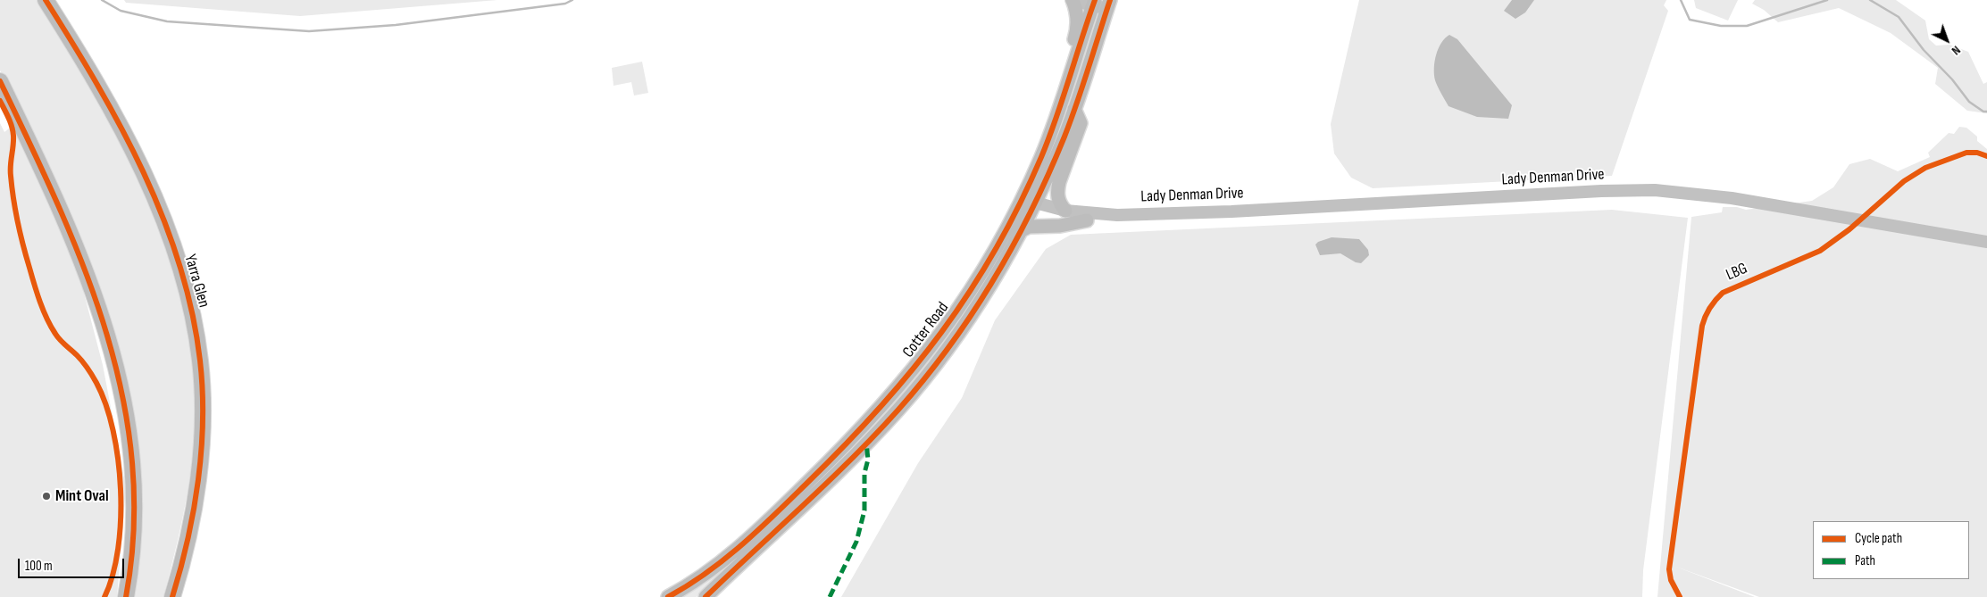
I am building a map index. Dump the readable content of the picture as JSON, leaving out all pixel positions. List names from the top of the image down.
{
  "streets": {
    "highway": ["Yarra Glen"],
    "main road": ["Cotter Road"],
    "street": ["Lady Denman Drive"],
    "cycle path": ["LBG"]
  },
  "crossings": [
    ["Lady Denman Drive", "Cotter Road"]
  ],
  "places": ["Mint Oval"],
  "legend": ["Cycle path", "Path"],
  "scale_bar": "100 m",
  "north": "bottom right"
}
